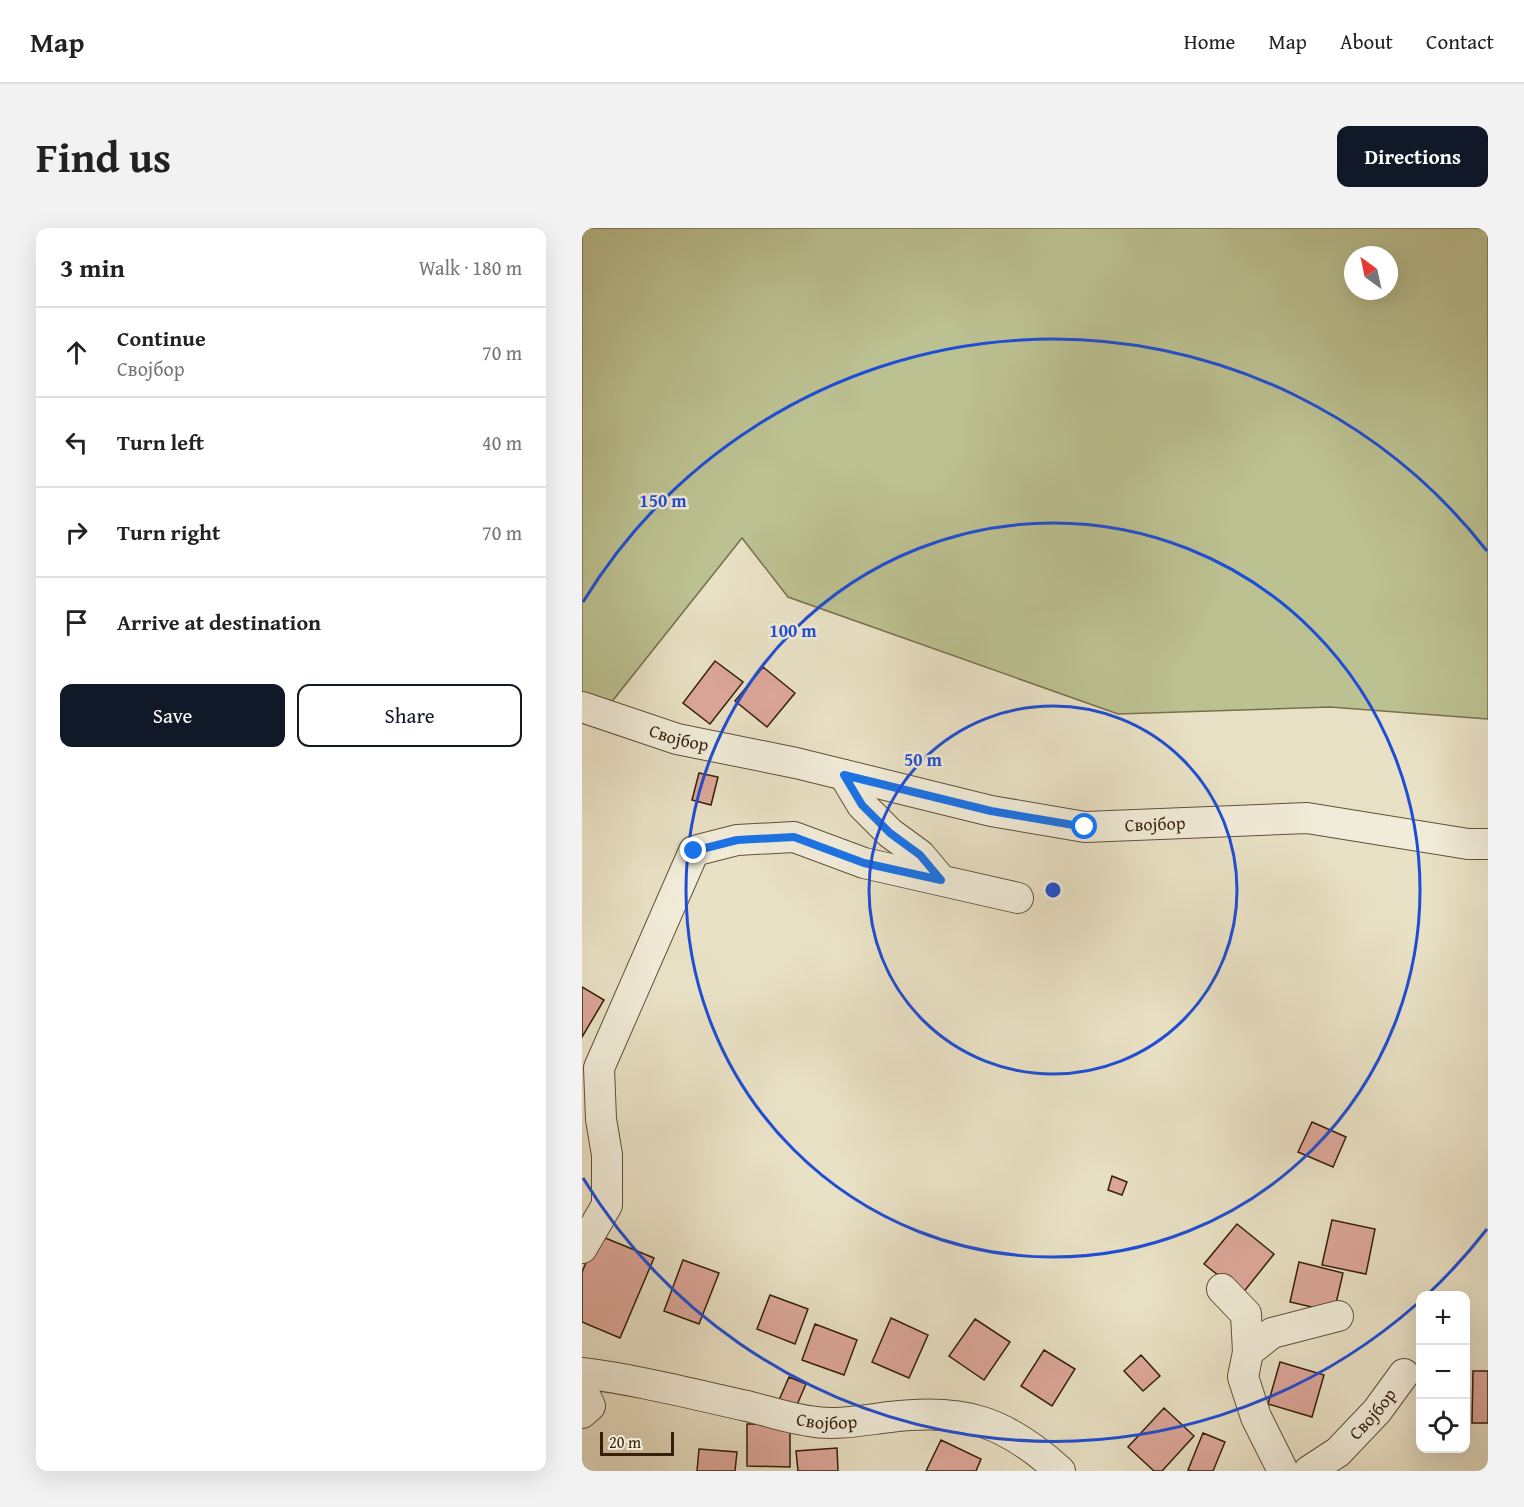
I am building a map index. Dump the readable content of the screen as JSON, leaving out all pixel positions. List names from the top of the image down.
{
  "streets": {
    "street": ["Својбор"]
  },
  "scale_bar": "20 m",
  "north": "top left",
  "page": {
    "header": "Map",
    "nav": [
      "Home",
      "Map",
      "About",
      "Contact"
    ],
    "title": "Find us",
    "buttons": [
      "Directions",
      ["Save", "Share"]
    ],
    "heading": ["3 min", "Walk · 180 m"],
    "list": [
      ["Continue", "Својбор", "70 m"],
      ["Turn left", "40 m"],
      ["Turn right", "70 m"],
      "Arrive at destination"
    ],
    "map_buttons": ["+", "−"],
    "scale": "20 m"
  },
  "rings": ["150 m", "100 m", "50 m"]
}
